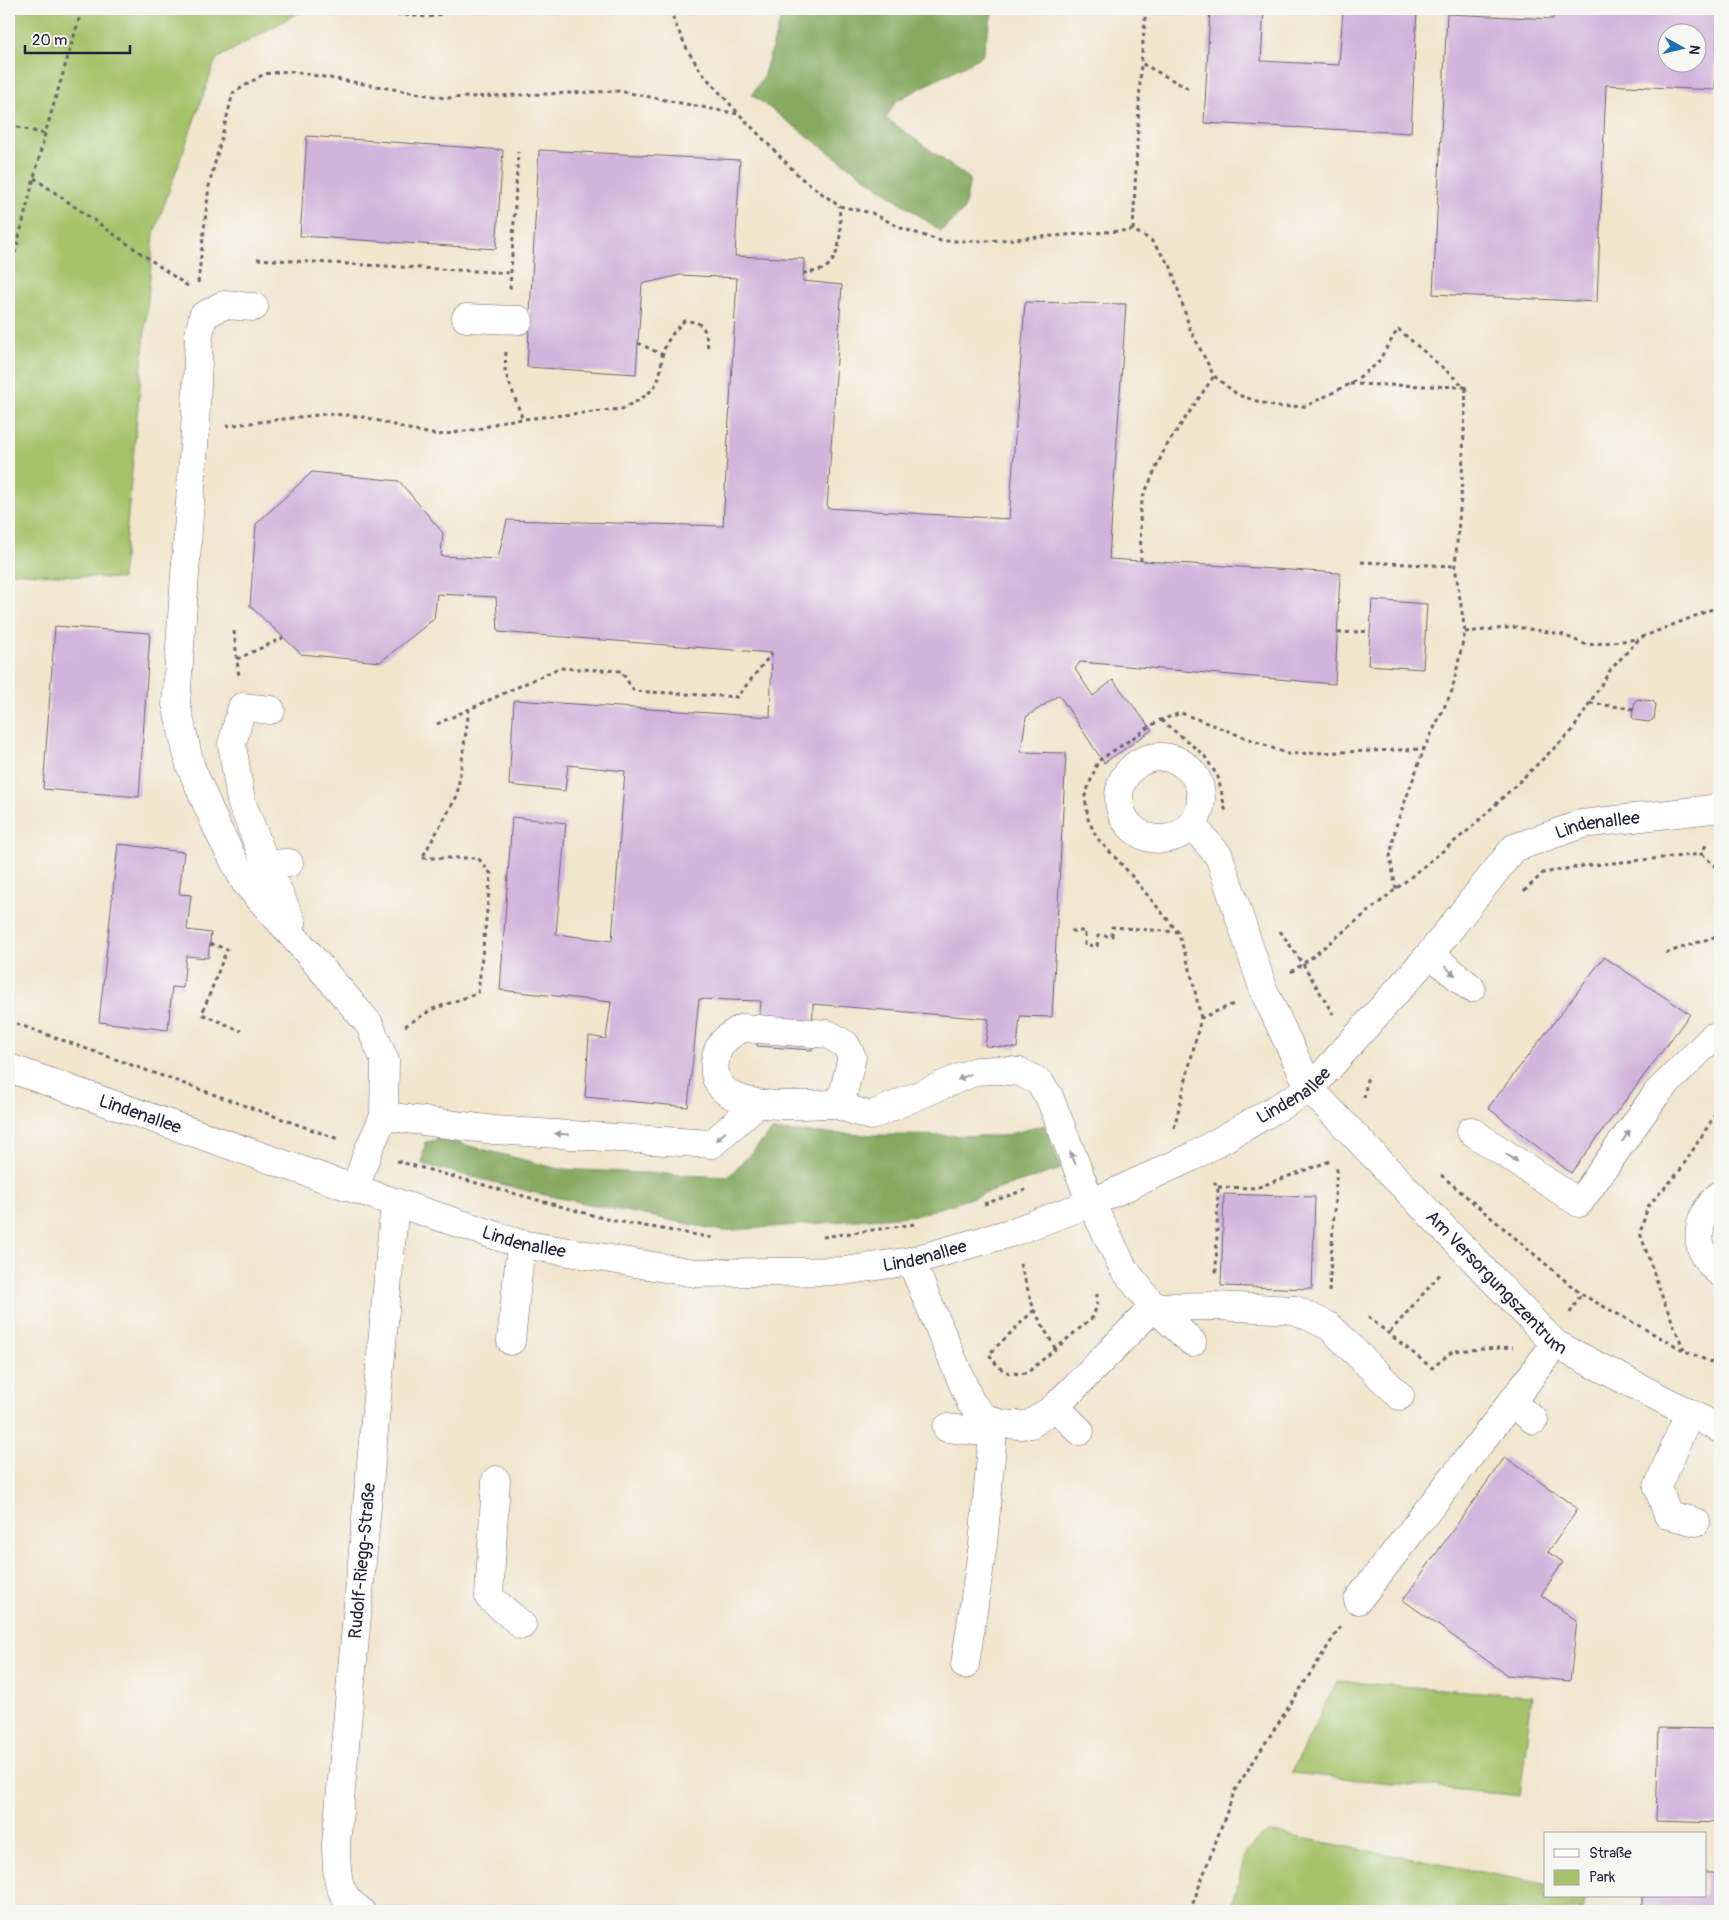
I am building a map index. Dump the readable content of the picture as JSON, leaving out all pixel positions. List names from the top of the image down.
{
  "streets": {
    "street": ["Lindenallee", "Am Versorgungszentrum", "Rudolf-Riegg-Straße"]
  },
  "crossings": [
    ["Lindenallee", "Am Versorgungszentrum"],
    ["Lindenallee", "Rudolf-Riegg-Straße"]
  ],
  "legend": ["Straße", "Park"],
  "scale_bar": "20 m",
  "north": "right"
}
